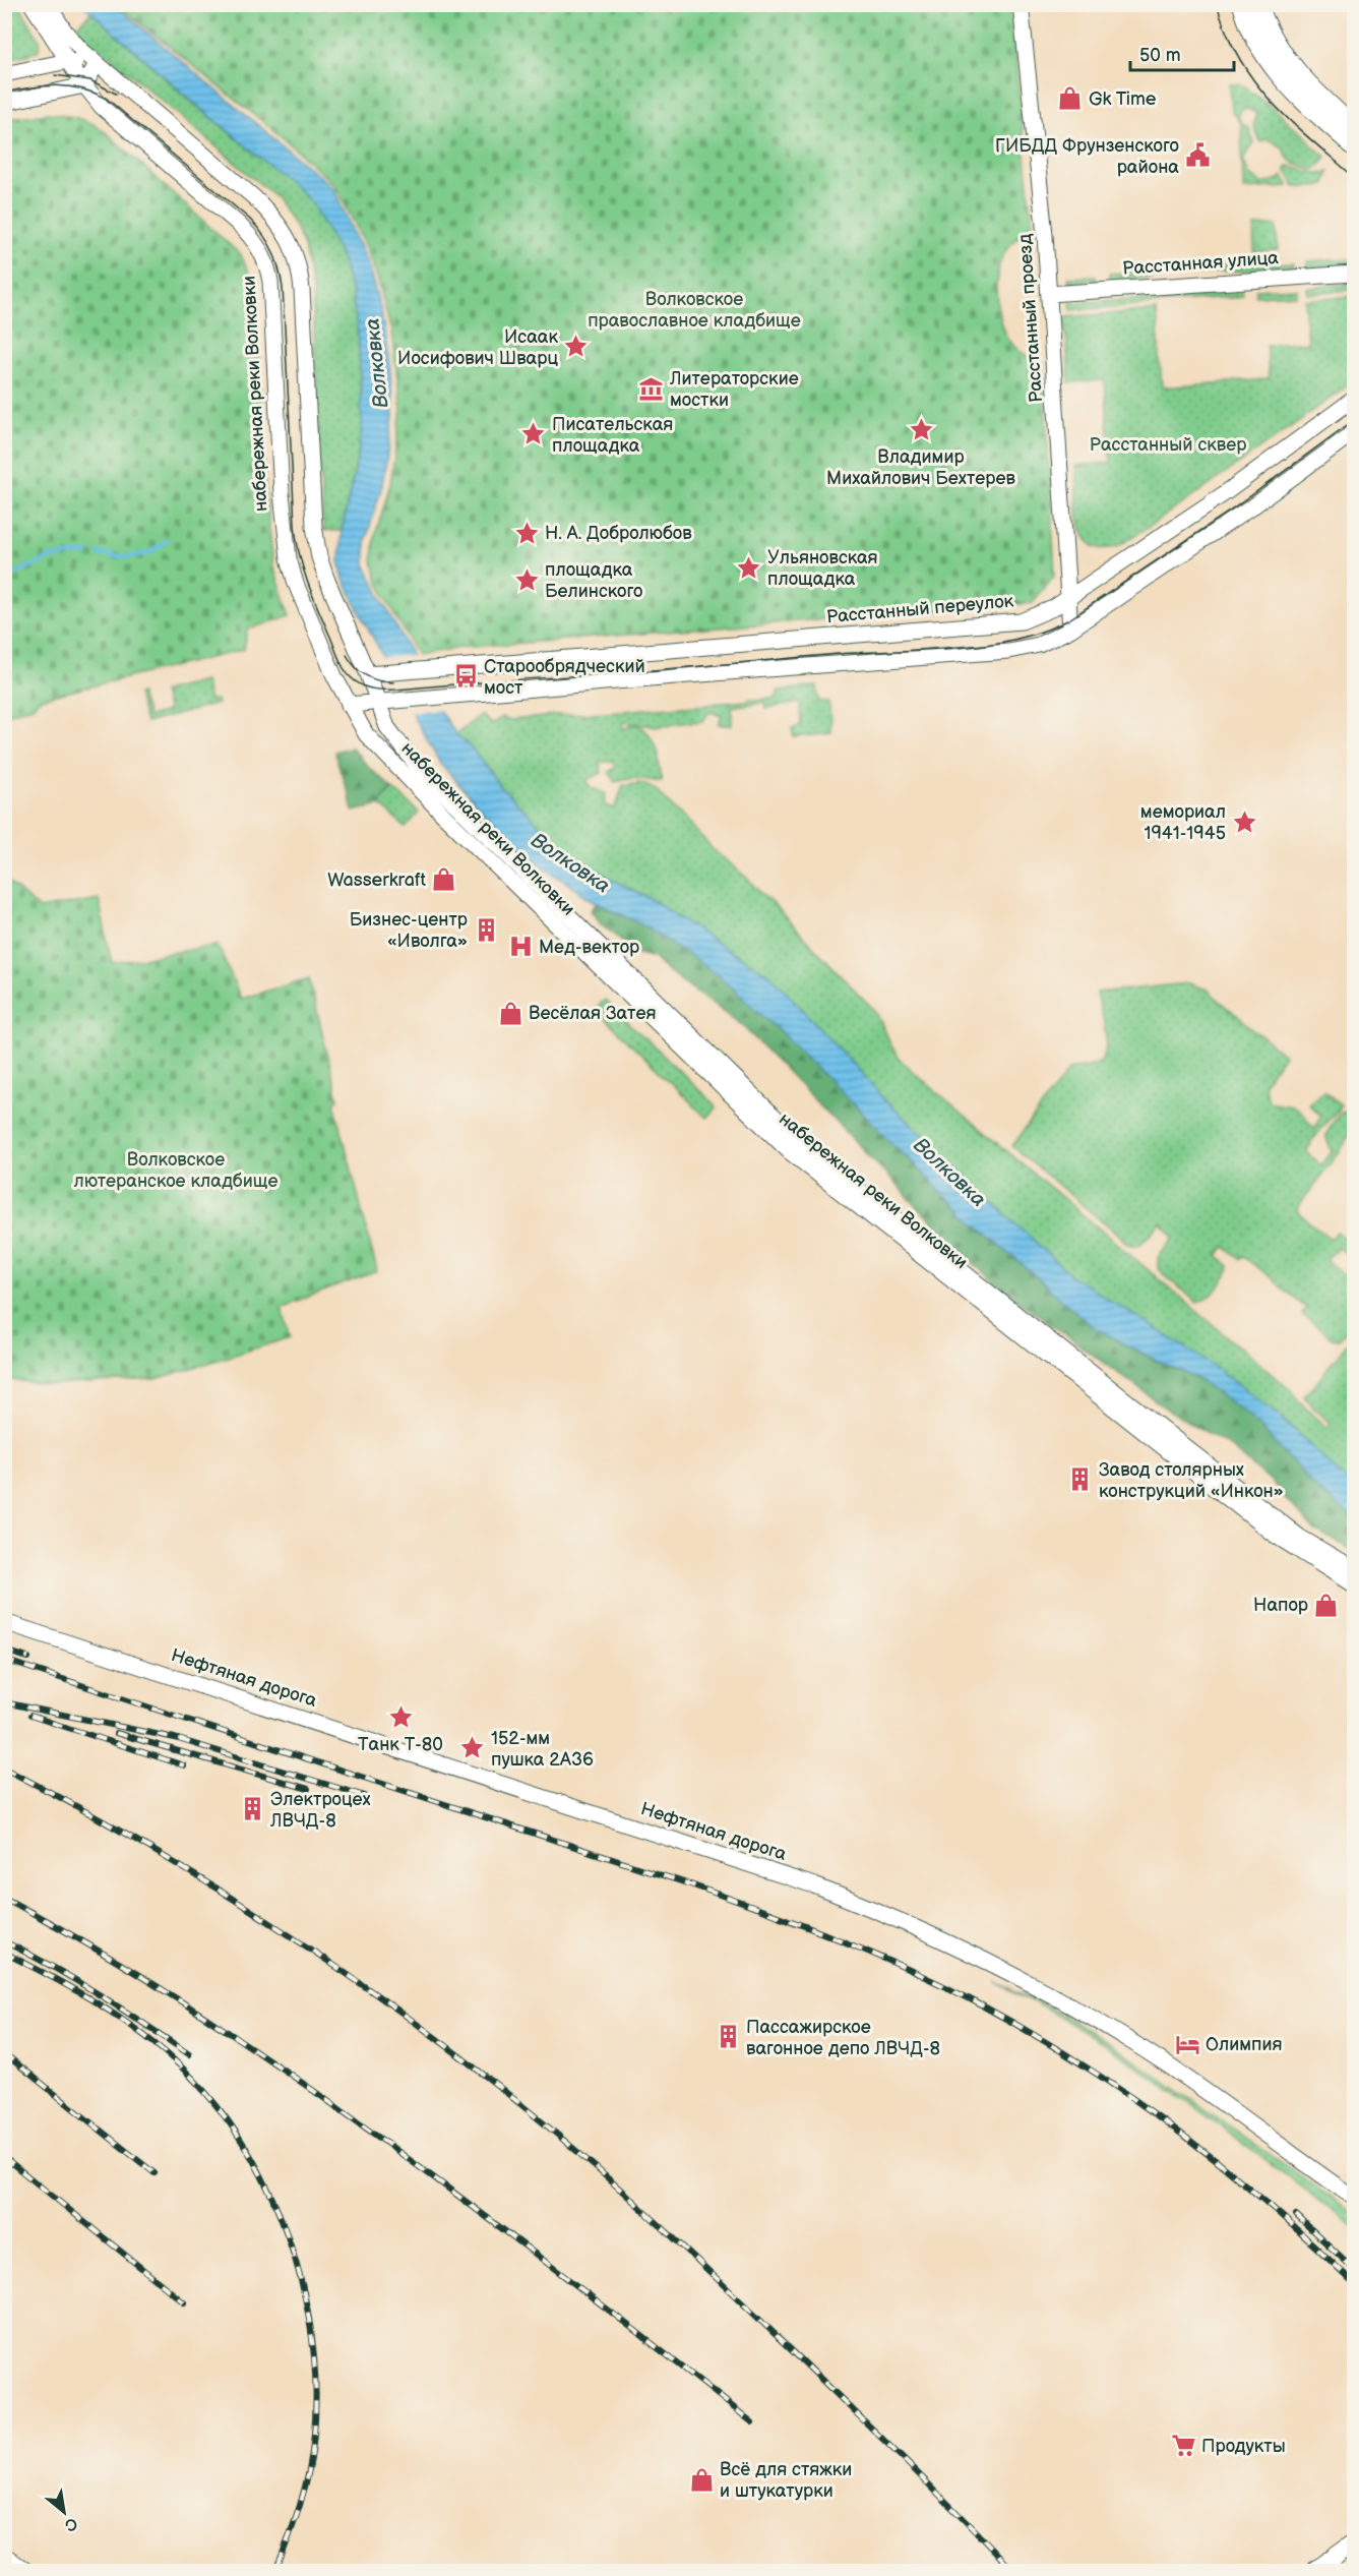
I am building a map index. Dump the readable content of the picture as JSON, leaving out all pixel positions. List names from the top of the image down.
{
  "streets": {
    "street": [
      "Расстанная улица",
      "Расстанный проезд",
      "набережная реки Волковки",
      "Расстанный переулок",
      "Нефтяная дорога"
    ]
  },
  "crossings": [
    ["Расстанная улица", "Расстанный проезд"],
    ["Расстанный проезд", "Расстанный переулок"],
    ["набережная реки Волковки", "Расстанный переулок"]
  ],
  "water": ["Волковка"],
  "parks": ["Волковское православное кладбище", "Расстанный сквер", "Волковское лютеранское кладбище"],
  "places": {
    "shop": [
      "Gk Time",
      "Wasserkraft",
      "Весёлая Затея",
      "Напор",
      "Всё для стяжки и штукатурки"
    ],
    "public building": ["ГИБДД Фрунзенского района"],
    "place": [
      "Исаак Иосифович Шварц",
      "Владимир Михайлович Бехтерев",
      "Писательская площадка",
      "Н. А. Добролюбов",
      "Ульяновская площадка",
      "площадка Белинского",
      "мемориал 1941-1945",
      "Танк Т-80",
      "152-мм пушка 2А36"
    ],
    "museum": ["Литераторские мостки"],
    "bus stop": ["Старообрядческий мост"],
    "building": [
      "Бизнес-центр «Иволга»",
      "Завод столярных конструкций «Инкон»",
      "Электроцех ЛВЧД-8",
      "Пассажирское вагонное депо ЛВЧД-8"
    ],
    "hospital": ["Мед-вектор"],
    "hotel": ["Олимпия"],
    "supermarket": ["Продукты"]
  },
  "scale_bar": "50 m",
  "north": "bottom right"
}
